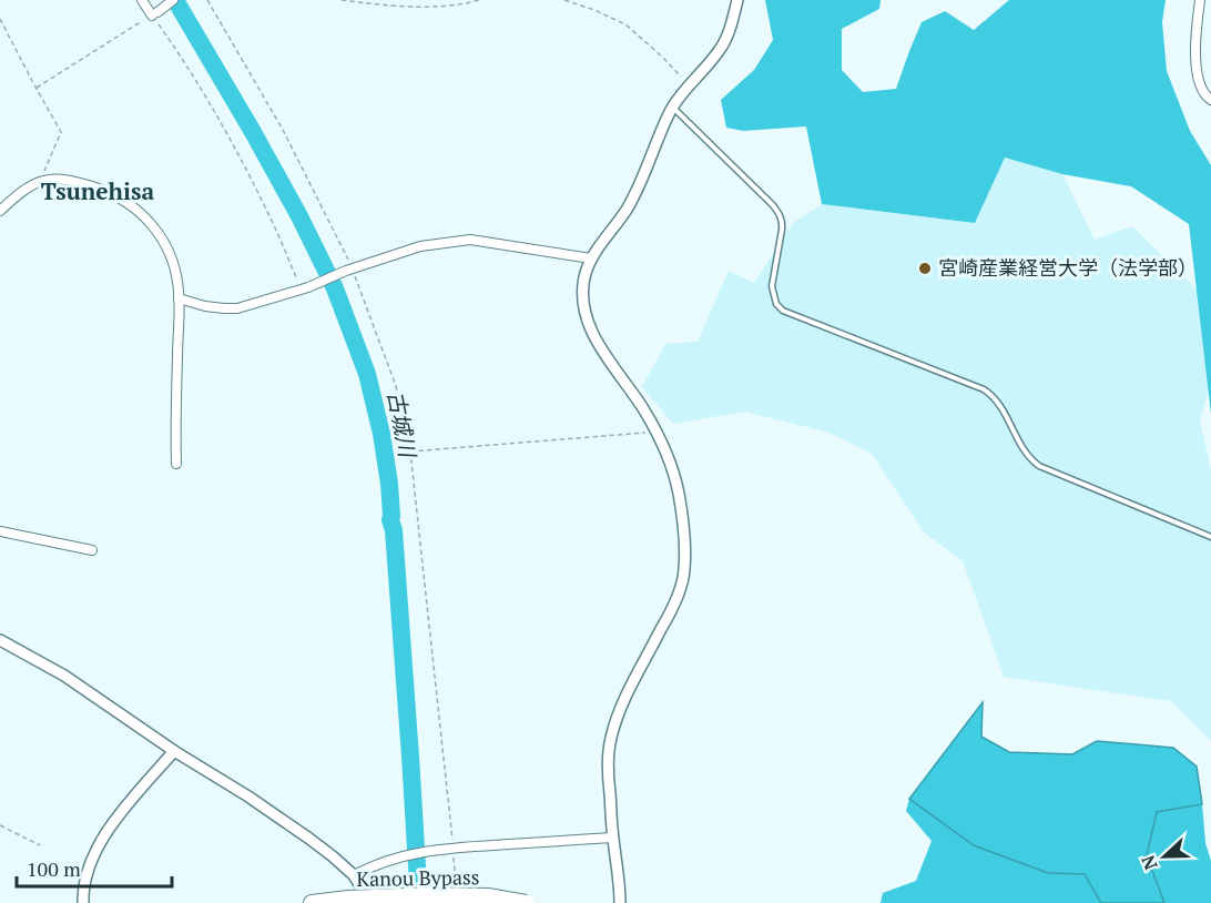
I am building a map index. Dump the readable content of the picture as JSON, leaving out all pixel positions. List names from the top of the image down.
{
  "streets": {
    "highway": ["Kanou Bypass"]
  },
  "districts": ["Tsunehisa"],
  "water": ["古城川"],
  "places": ["宮崎産業経営大学（法学部）"],
  "scale_bar": "100 m",
  "north": "left"
}
